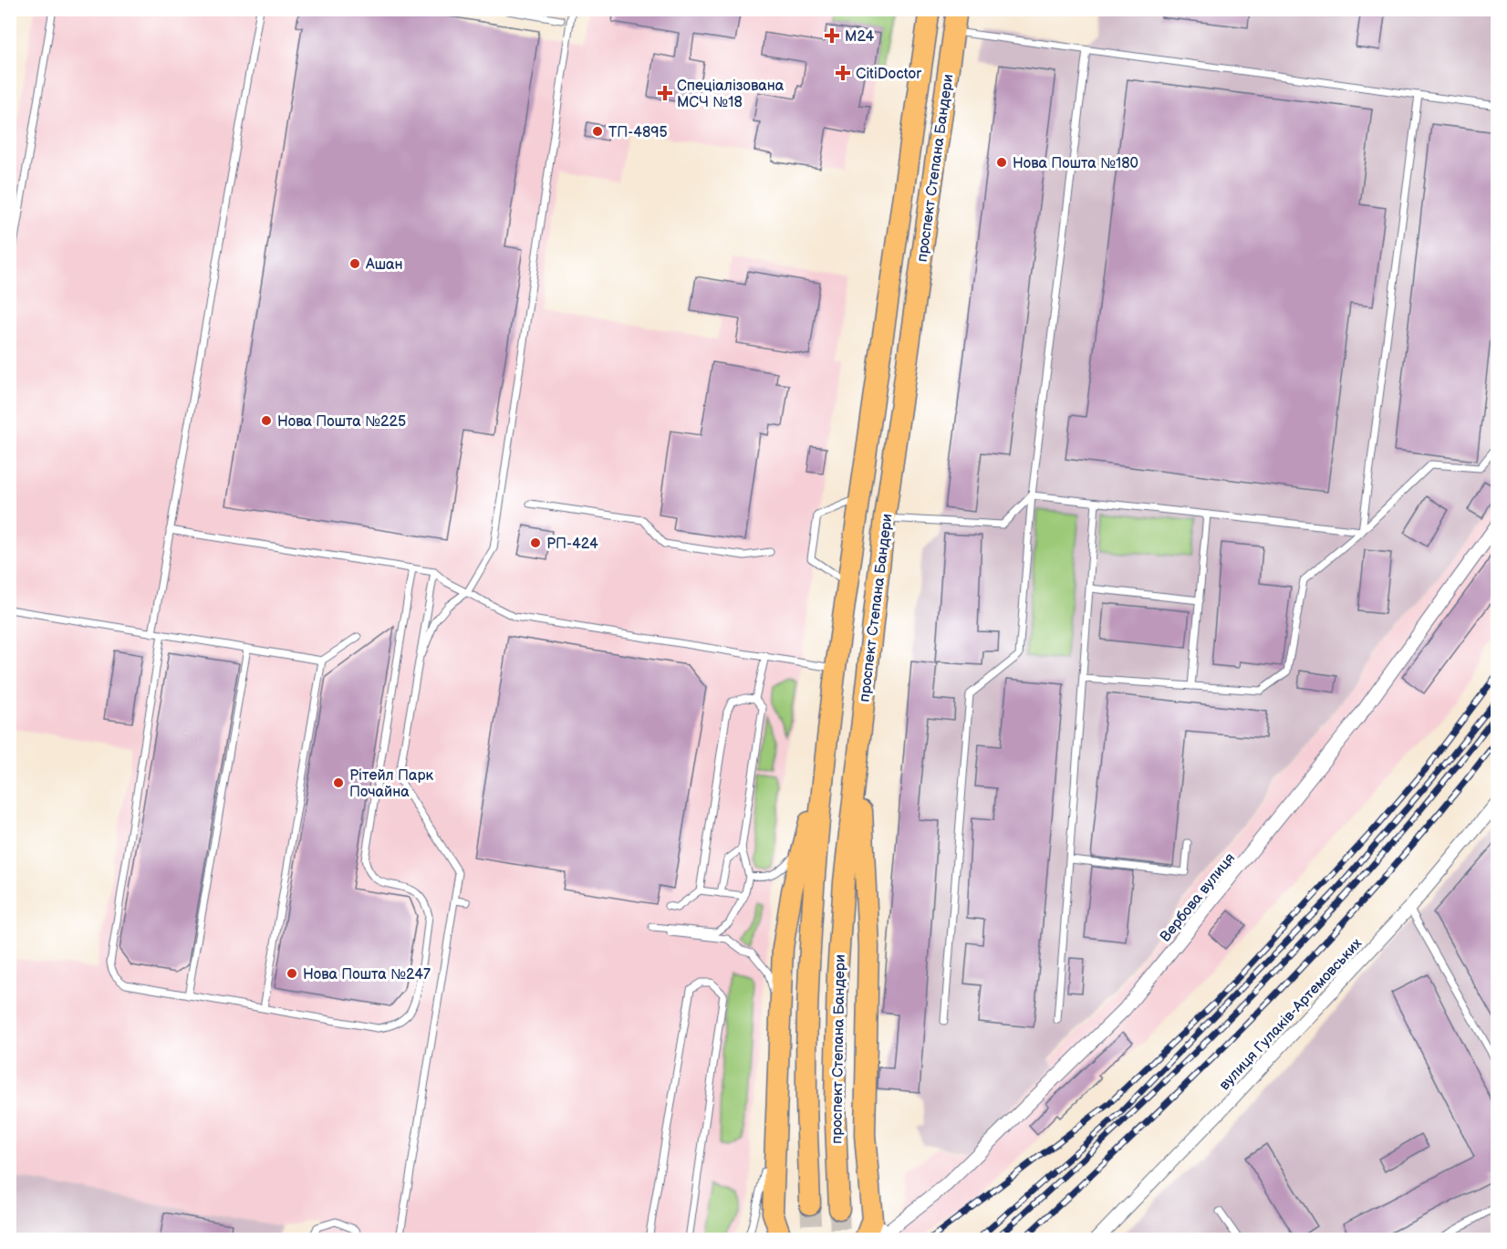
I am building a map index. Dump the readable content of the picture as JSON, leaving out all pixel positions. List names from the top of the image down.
{
  "streets": {
    "main road": ["проспект Степана Бандери"],
    "street": ["Вербова вулиця", "вулиця Гулаків-Артемовських"]
  },
  "places": {
    "health": ["М24", "CitiDoctor", "Спеціалізована МСЧ №18"],
    "other": [
      "ТП-4895",
      "Нова Пошта №180",
      "Ашан",
      "Нова Пошта №225",
      "РП-424",
      "Рітейл Парк Почайна",
      "Нова Пошта №247"
    ]
  }
}
